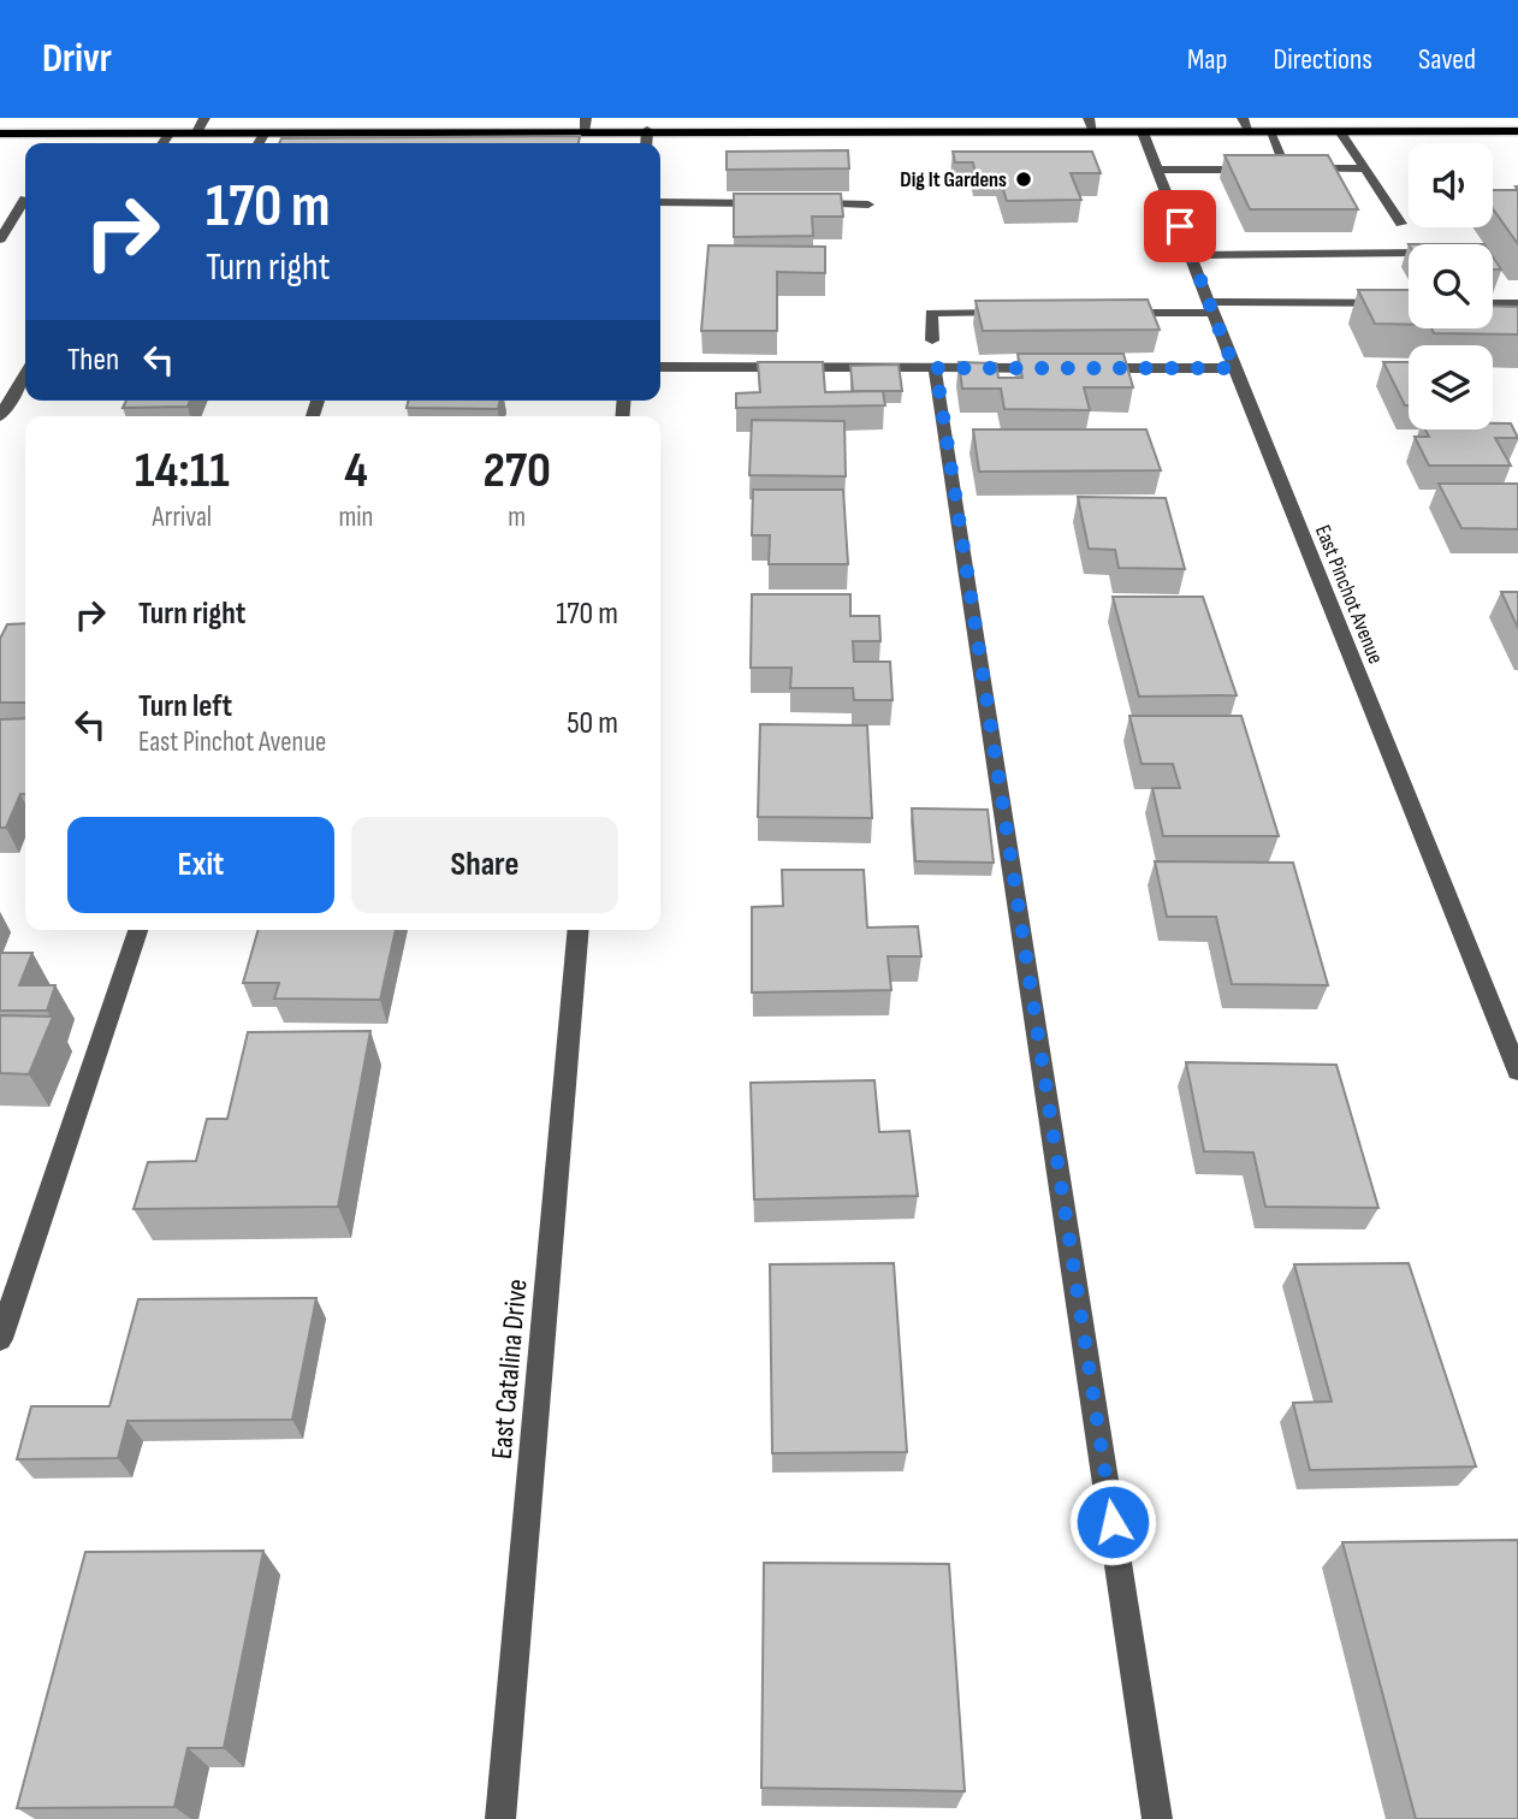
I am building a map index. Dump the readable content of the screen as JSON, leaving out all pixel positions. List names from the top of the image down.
{
  "streets": {
    "street": ["East Pinchot Avenue", "East Catalina Drive"]
  },
  "places": ["Dig It Gardens"],
  "page": {
    "header": "Drivr",
    "nav": ["Map", "Directions", "Saved"],
    "turn": ["170 m", "Turn right"],
    "then": "Then",
    "eta": [
      "14:11",
      "Arrival",
      "4",
      "min",
      "270",
      "m"
    ],
    "list": [
      {
        "name": "Turn right",
        "value": "170 m"
      },
      {
        "name": "Turn left",
        "note": "East Pinchot Avenue",
        "value": "50 m"
      }
    ],
    "buttons": ["Exit", "Share"]
  }
}
